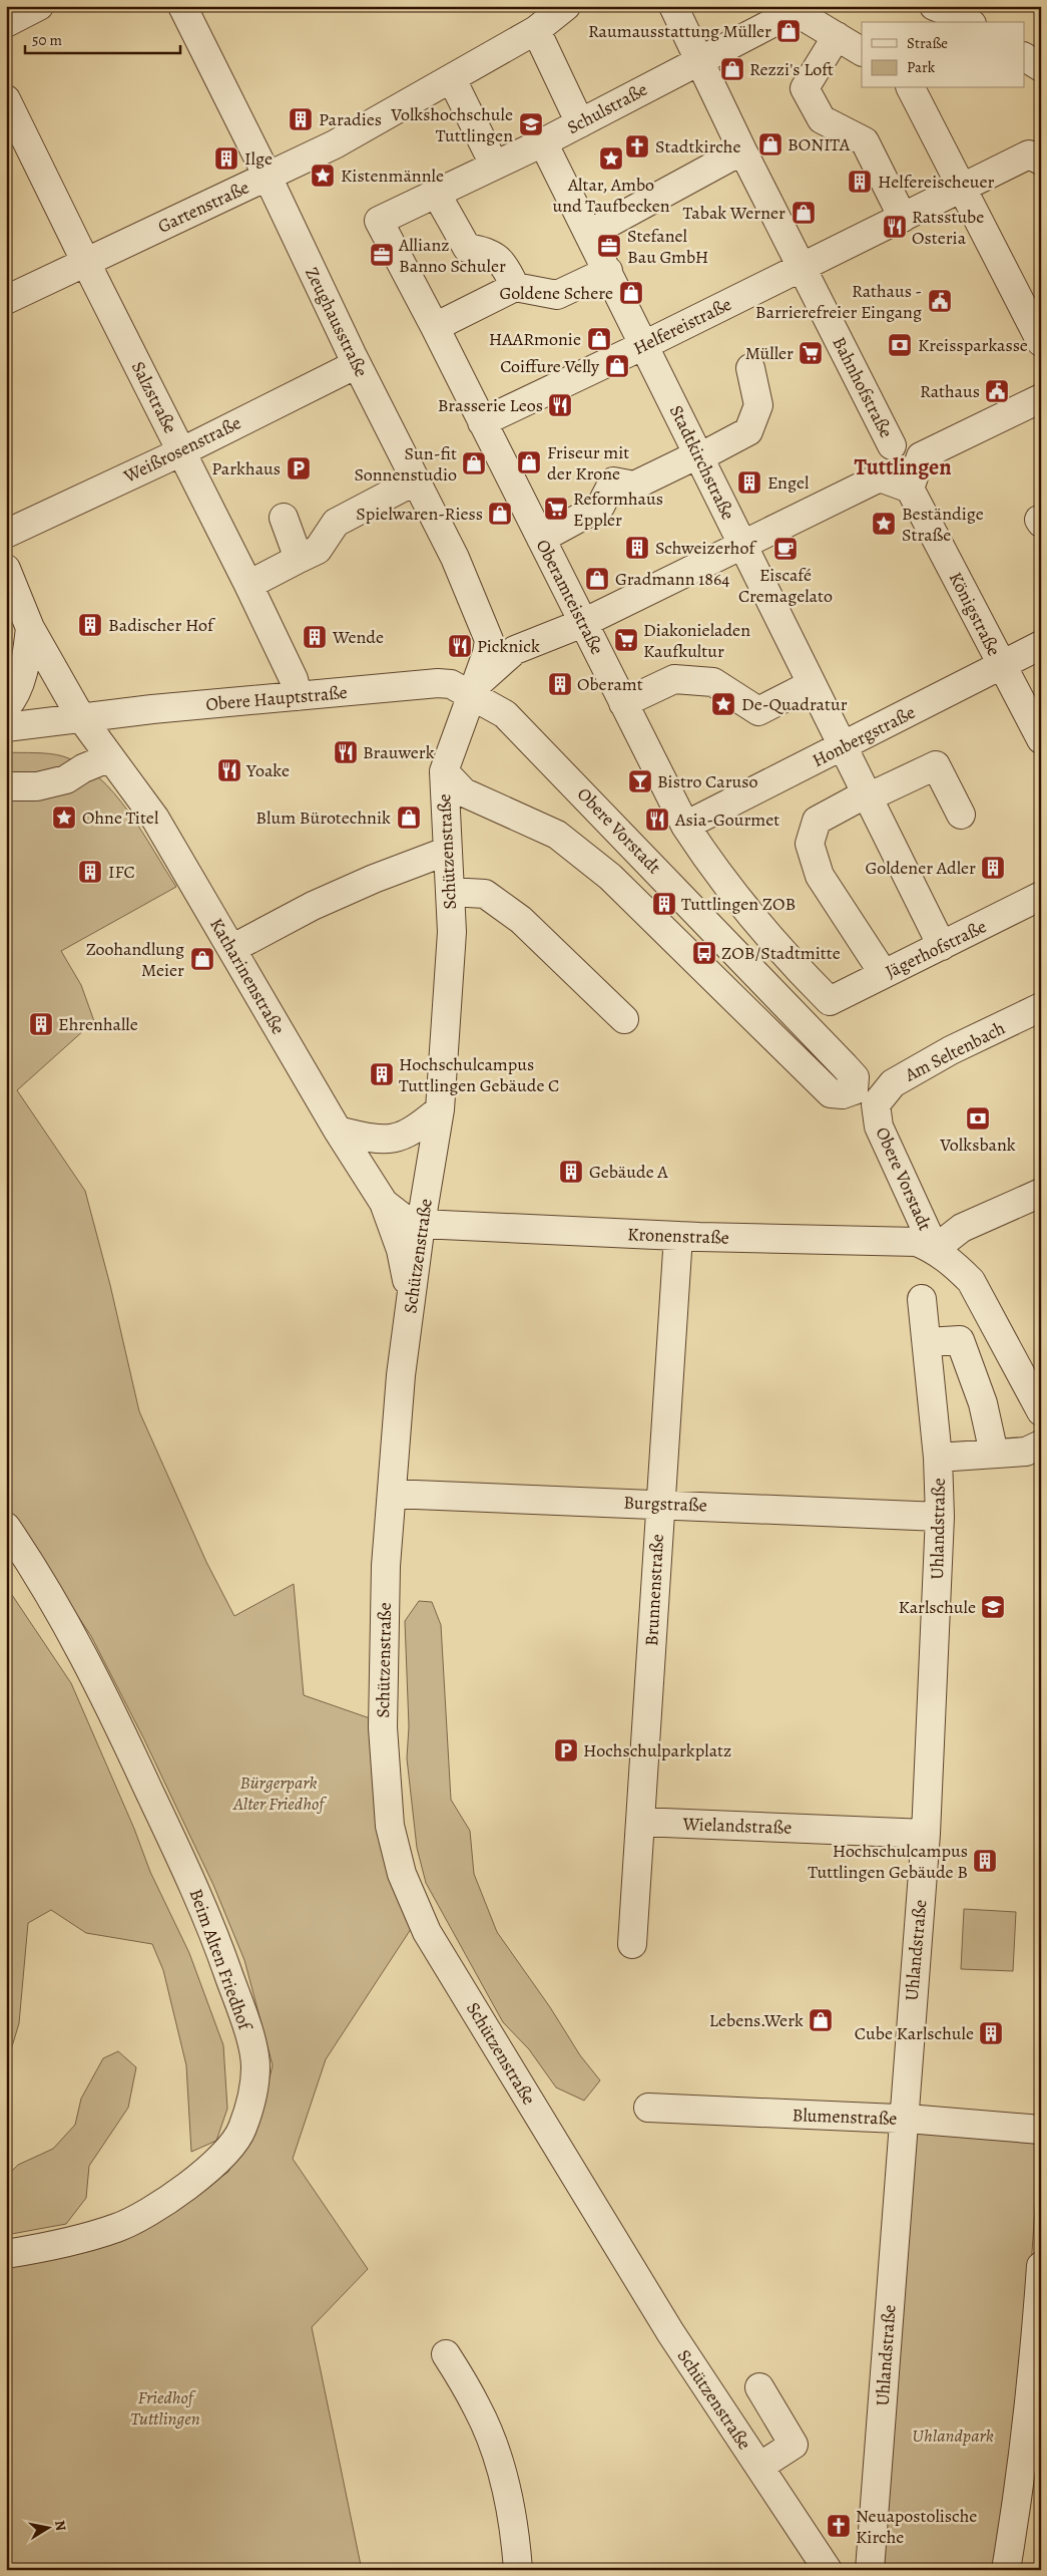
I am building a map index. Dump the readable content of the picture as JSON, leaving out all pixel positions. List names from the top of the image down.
{
  "streets": {
    "street": [
      "Schulstraße",
      "Gartenstraße",
      "Zeughausstraße",
      "Helfereistraße",
      "Bahnhofstraße",
      "Salzstraße",
      "Weißrosenstraße",
      "Stadtkirchstraße",
      "Oberamteistraße",
      "Königstraße",
      "Obere Hauptstraße",
      "Honbergstraße",
      "Obere Vorstadt",
      "Schützenstraße",
      "Jägerhofstraße",
      "Katharinenstraße",
      "Am Seltenbach",
      "Kronenstraße",
      "Burgstraße",
      "Uhlandstraße",
      "Brunnenstraße",
      "Wielandstraße",
      "Beim Alten Friedhof",
      "Blumenstraße"
    ]
  },
  "crossings": [
    ["Schulstraße", "Bahnhofstraße"],
    ["Schulstraße", "Stadtkirchstraße"],
    ["Schulstraße", "Oberamteistraße"],
    ["Gartenstraße", "Zeughausstraße"],
    ["Gartenstraße", "Salzstraße"],
    ["Zeughausstraße", "Weißrosenstraße"],
    ["Zeughausstraße", "Schützenstraße"],
    ["Helfereistraße", "Bahnhofstraße"],
    ["Helfereistraße", "Stadtkirchstraße"],
    ["Helfereistraße", "Oberamteistraße"],
    ["Salzstraße", "Weißrosenstraße"],
    ["Salzstraße", "Obere Hauptstraße"],
    ["Stadtkirchstraße", "Honbergstraße"],
    ["Stadtkirchstraße", "Jägerhofstraße"],
    ["Oberamteistraße", "Honbergstraße"],
    ["Oberamteistraße", "Jägerhofstraße"],
    ["Königstraße", "Honbergstraße"],
    ["Obere Hauptstraße", "Obere Vorstadt"],
    ["Obere Hauptstraße", "Schützenstraße"],
    ["Obere Hauptstraße", "Katharinenstraße"],
    ["Obere Vorstadt", "Schützenstraße"],
    ["Obere Vorstadt", "Am Seltenbach"],
    ["Obere Vorstadt", "Kronenstraße"],
    ["Schützenstraße", "Katharinenstraße"],
    ["Schützenstraße", "Kronenstraße"],
    ["Schützenstraße", "Burgstraße"],
    ["Katharinenstraße", "Kronenstraße"],
    ["Kronenstraße", "Brunnenstraße"],
    ["Burgstraße", "Uhlandstraße"],
    ["Burgstraße", "Brunnenstraße"],
    ["Uhlandstraße", "Wielandstraße"],
    ["Uhlandstraße", "Blumenstraße"],
    ["Brunnenstraße", "Wielandstraße"]
  ],
  "districts": ["Tuttlingen"],
  "parks": ["Bürgerpark Alter Friedhof", "Friedhof Tuttlingen", "Uhlandpark"],
  "places": {
    "shop": [
      "Raumausstattung Müller",
      "Rezzi's Loft",
      "BONITA",
      "Tabak Werner",
      "Goldene Schere",
      "HAARmonie",
      "Coiffure Velly",
      "Friseur mit der Krone",
      "Sun-fit Sonnenstudio",
      "Spielwaren-Riess",
      "Gradmann 1864",
      "Blum Bürotechnik",
      "Zoohandlung Meier",
      "Lebens.Werk"
    ],
    "building": [
      "Paradies",
      "Ilge",
      "Helfereischeuer",
      "Engel",
      "Schweizerhof",
      "Badischer Hof",
      "Wende",
      "Oberamt",
      "Goldener Adler",
      "IFC",
      "Tuttlingen ZOB",
      "Ehrenhalle",
      "Hochschulcampus Tuttlingen Gebäude C",
      "Gebäude A",
      "Hochschulcampus Tuttlingen Gebäude B",
      "Cube Karlschule"
    ],
    "school or university": ["Volkshochschule Tuttlingen", "Karlschule"],
    "church": ["Stadtkirche", "Neuapostolische Kirche"],
    "place": [
      "Altar, Ambo und Taufbecken",
      "Kistenmännle",
      "Beständige Straße",
      "De-Quadratur",
      "Ohne Titel"
    ],
    "restaurant": [
      "Ratsstube Osteria",
      "Brasserie Leos",
      "Picknick",
      "Brauwerk",
      "Yoake",
      "Asia-Gourmet"
    ],
    "office": ["Stefanel Bau GmbH", "Allianz Banno Schuler"],
    "public building": ["Rathaus - Barrierefreier Eingang", "Rathaus"],
    "bank": ["Kreissparkasse", "Volksbank"],
    "supermarket": ["Müller", "Reformhaus Eppler", "Diakonieladen Kaufkultur"],
    "parking": ["Parkhaus", "Hochschulparkplatz"],
    "cafe": ["Eiscafé Cremagelato"],
    "bar": ["Bistro Caruso"],
    "bus stop": ["ZOB/Stadtmitte"]
  },
  "legend": ["Straße", "Park"],
  "scale_bar": "50 m",
  "north": "right"
}
